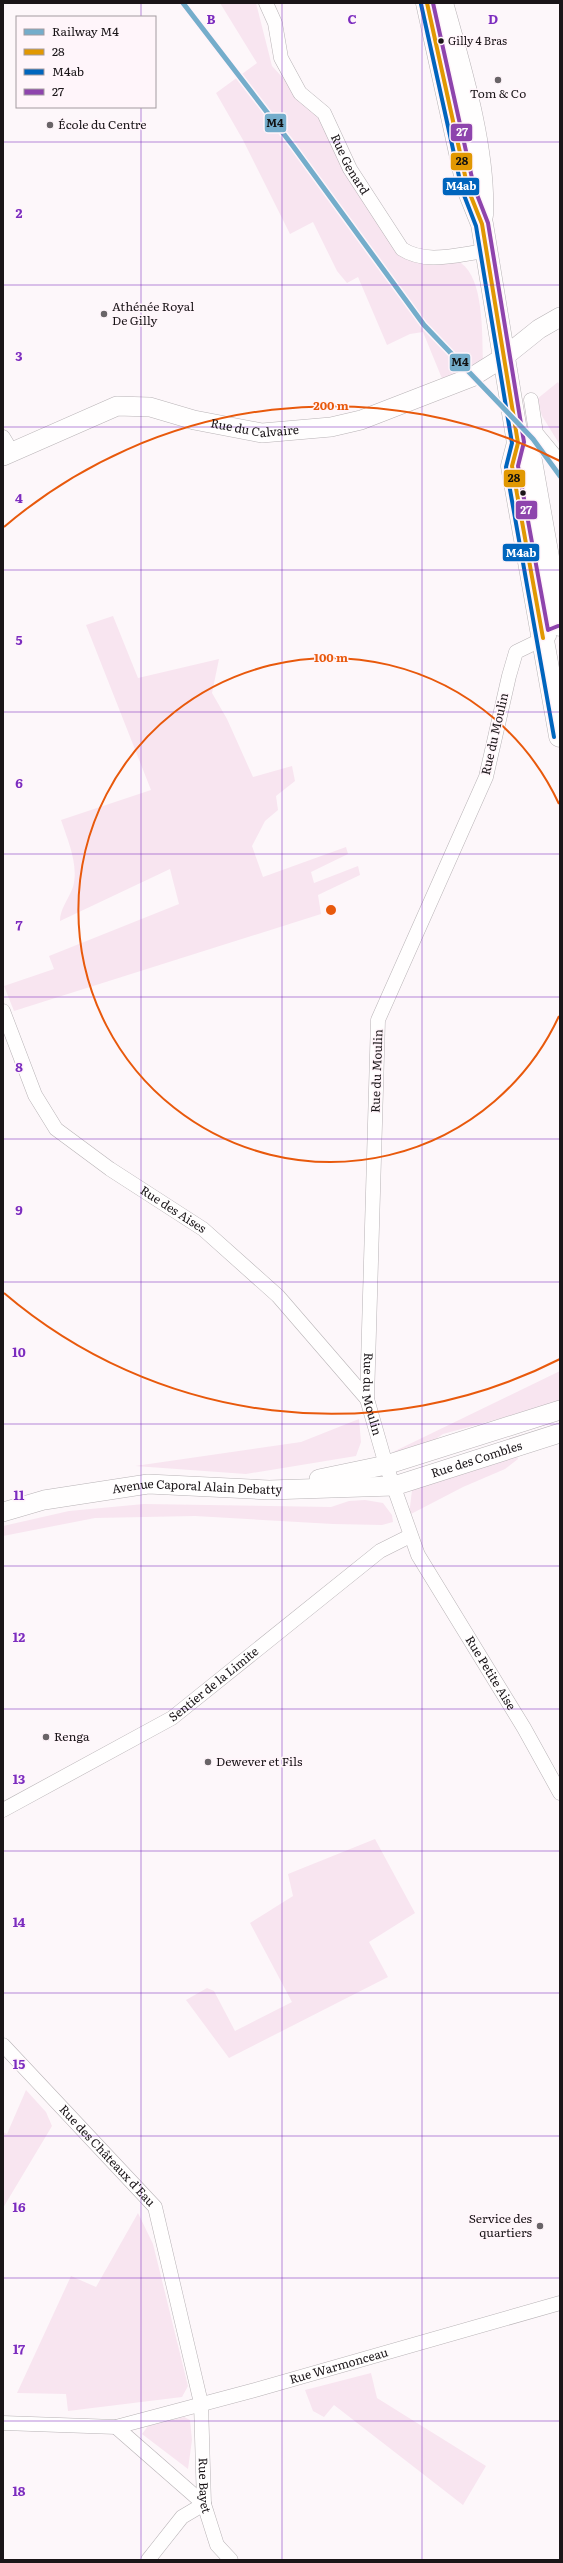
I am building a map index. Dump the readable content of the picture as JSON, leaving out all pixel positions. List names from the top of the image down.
{
  "streets": {
    "main road": ["Rue du Calvaire", "Rue des Combles", "Avenue Caporal Alain Debatty"],
    "street": [
      "Rue Genard",
      "Rue du Moulin",
      "Rue des Aises",
      "Rue Petite Aise",
      "Sentier de la Limite",
      "Rue des Châteaux d'Eau",
      "Rue Warmonceau",
      "Rue Bayet"
    ]
  },
  "crossings": [
    ["Rue du Moulin", "Rue des Aises"],
    ["Rue du Moulin", "Rue des Combles"],
    ["Rue du Moulin", "Avenue Caporal Alain Debatty"],
    ["Rue du Moulin", "Rue Petite Aise"],
    ["Rue du Moulin", "Sentier de la Limite"],
    ["Rue des Combles", "Avenue Caporal Alain Debatty"],
    ["Rue des Châteaux d'Eau", "Rue Warmonceau"],
    ["Rue des Châteaux d'Eau", "Rue Bayet"],
    ["Rue Warmonceau", "Rue Bayet"]
  ],
  "places": [
    "Gilly 4 Bras",
    "Tom & Co",
    "École du Centre",
    "Athénée Royal De Gilly",
    "Renga",
    "Dewever et Fils",
    "Service des quartiers"
  ],
  "lines": [
    "rail line M4",
    "transit line 28",
    "transit line 27",
    "transit line M4ab"
  ],
  "legend": [
    "Railway M4",
    "28",
    "M4ab",
    "27"
  ],
  "grid": {
    "columns": ["B", "C", "D"],
    "rows": [
      "2",
      "3",
      "4",
      "5",
      "6",
      "7",
      "8",
      "9",
      "10",
      "11",
      "12",
      "13",
      "14",
      "15",
      "16",
      "17",
      "18"
    ]
  },
  "rings": ["200 m", "100 m"]
}
